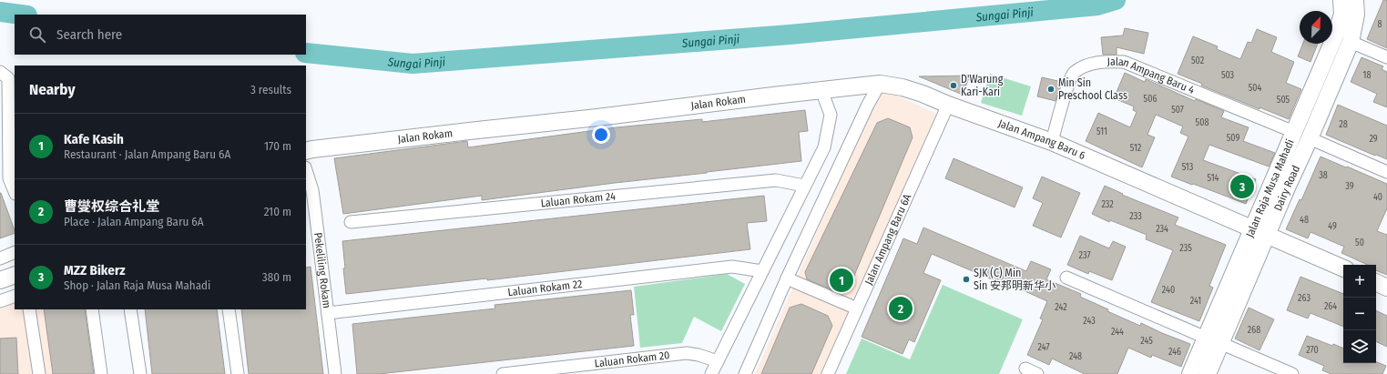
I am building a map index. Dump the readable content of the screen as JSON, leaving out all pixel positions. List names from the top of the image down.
{
  "streets": {
    "main road": [
      "Jalan Rokam",
      "Jalan Ampang Baru 6",
      "Jalan Raja Musa Mahadi",
      "Dairy Road"
    ],
    "street": [
      "Jalan Ampang Baru 4",
      "Laluan Rokam 24",
      "Jalan Ampang Baru 6A",
      "Pekeliling Rokam",
      "Laluan Rokam 22",
      "Laluan Rokam 20"
    ]
  },
  "crossings": [
    ["Jalan Ampang Baru 4", "Jalan Ampang Baru 6"],
    ["Jalan Ampang Baru 4", "Jalan Raja Musa Mahadi"],
    ["Jalan Rokam", "Jalan Ampang Baru 6"],
    ["Jalan Ampang Baru 6", "Jalan Raja Musa Mahadi"],
    ["Jalan Ampang Baru 6", "Dairy Road"],
    ["Jalan Ampang Baru 6", "Jalan Ampang Baru 6A"],
    ["Jalan Raja Musa Mahadi", "Dairy Road"],
    ["Pekeliling Rokam", "Laluan Rokam 22"]
  ],
  "water": ["Sungai Pinji"],
  "places": ["D'Warung Kari-Kari", "Min Sin Preschool Class", "SJK (C) Min Sin 安邦明新华小"],
  "house_numbers": [
    "8",
    "502",
    "503",
    "18",
    "504",
    "506",
    "505",
    "507",
    "508",
    "28",
    "511",
    "509",
    "29",
    "512",
    "513",
    "38",
    "514",
    "39",
    "40",
    "232",
    "233",
    "48",
    "49",
    "234",
    "50",
    "235",
    "237",
    "240",
    "263",
    "241",
    "264",
    "242",
    "243",
    "268",
    "244",
    "245",
    "247",
    "270",
    "246",
    "248"
  ],
  "north": "top right",
  "page": {
    "search": "Search here",
    "heading": ["Nearby", "3 results"],
    "list": [
      {
        "mark": "1",
        "name": "Kafe Kasih",
        "note": "Restaurant · Jalan Ampang Baru 6A",
        "value": "170 m"
      },
      {
        "mark": "2",
        "name": "曹燮权综合礼堂",
        "note": "Place · Jalan Ampang Baru 6A",
        "value": "210 m"
      },
      {
        "mark": "3",
        "name": "MZZ Bikerz",
        "note": "Shop · Jalan Raja Musa Mahadi",
        "value": "380 m"
      }
    ],
    "pins": ["3", "1", "2"],
    "map_buttons": ["+", "−"]
  }
}
